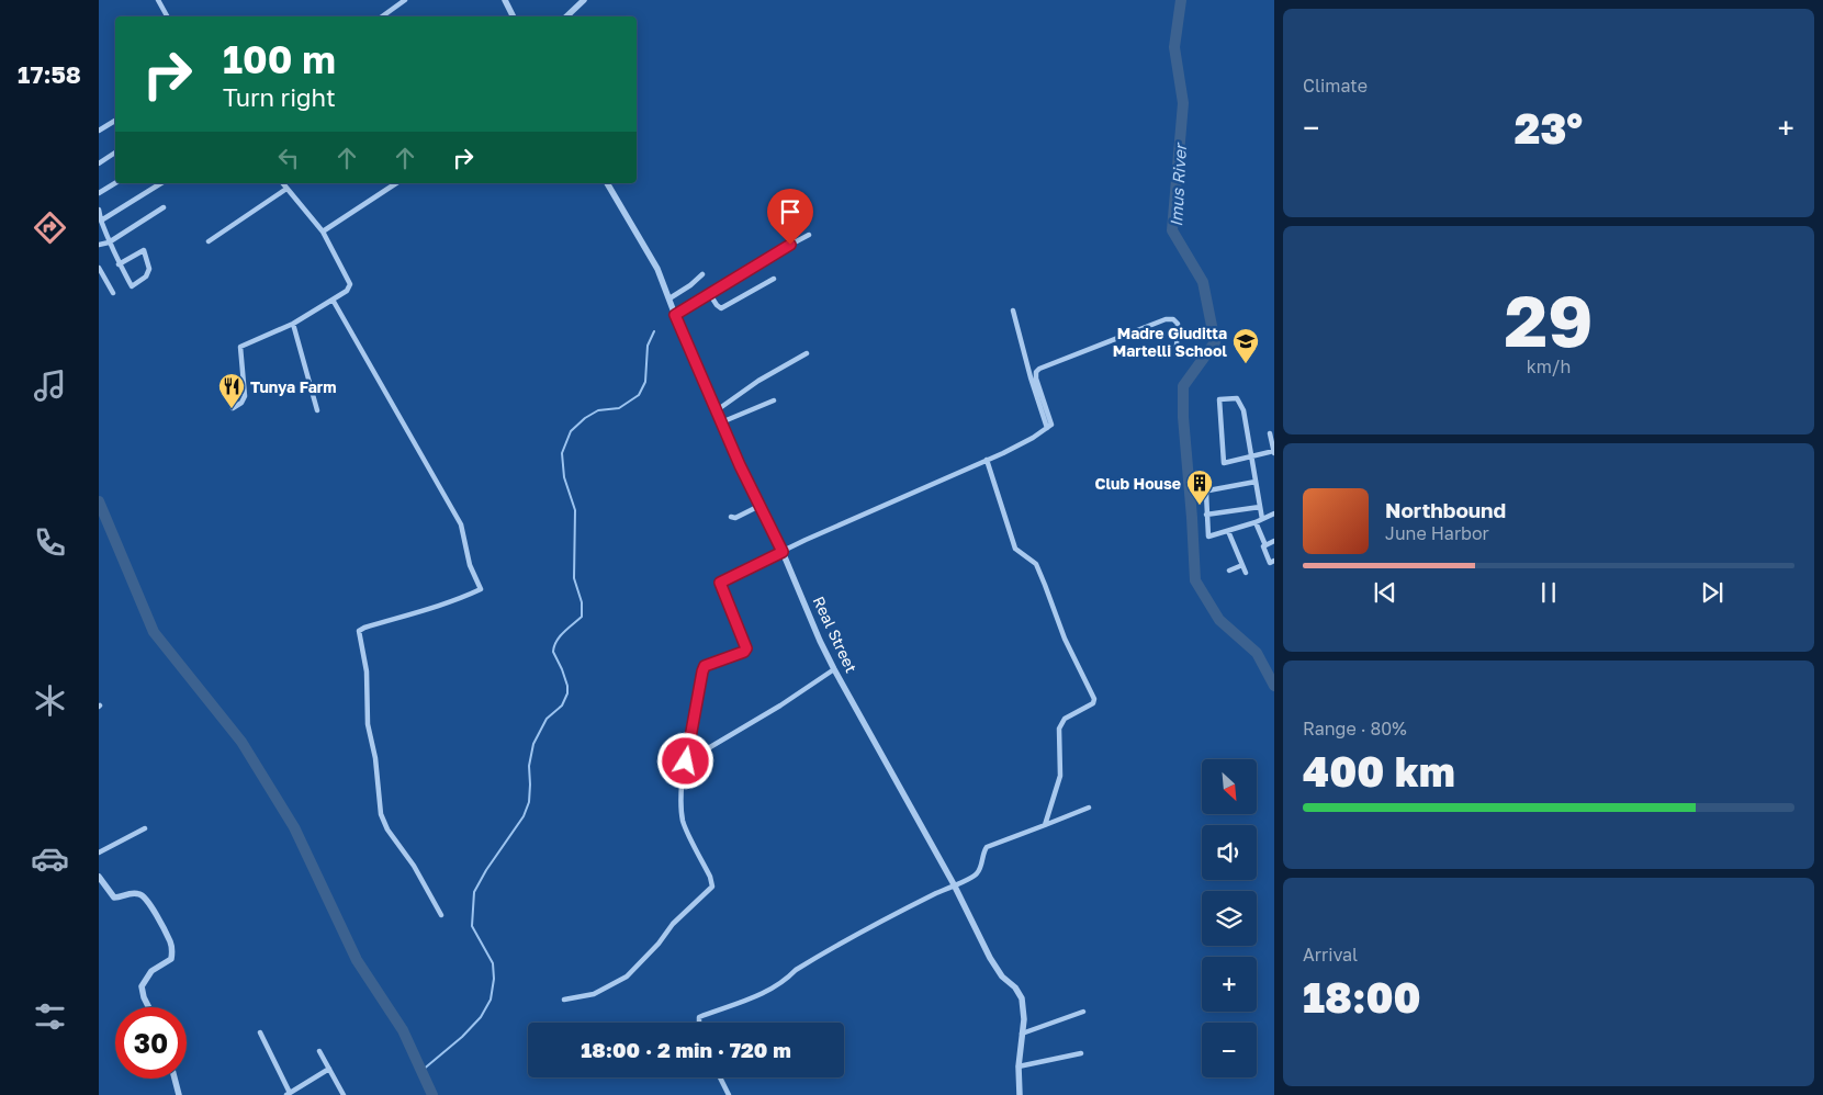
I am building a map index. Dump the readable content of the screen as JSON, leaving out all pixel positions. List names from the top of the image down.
{
  "streets": {
    "street": ["Real Street"]
  },
  "water": ["Imus River"],
  "places": {
    "school or university": ["Madre Giuditta Martelli School"],
    "restaurant": ["Tunya Farm"],
    "building": ["Club House"]
  },
  "north": "bottom right",
  "page": {
    "tabs": "17:58",
    "tile": [
      "Climate",
      ["29", "km/h"],
      ["Range · 80%", "400 km"],
      ["Arrival", "18:00"]
    ],
    "turn": ["100 m", "Turn right"],
    "heat": ["−", "23°", "+"],
    "song": ["Northbound", "June Harbor"],
    "map_buttons": ["+", "−"],
    "limit": "30",
    "trip": "18:00 · 2 min · 720 m"
  }
}
